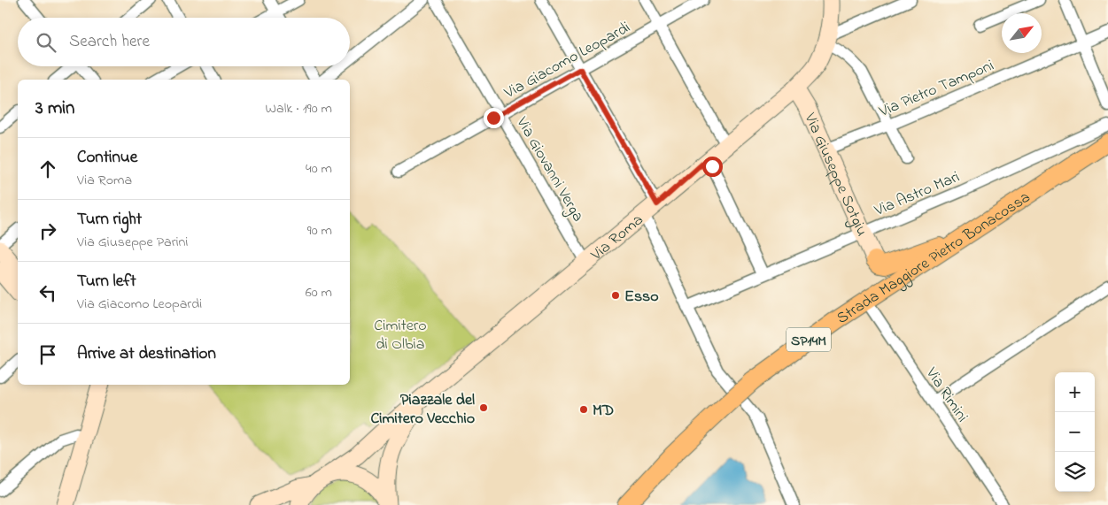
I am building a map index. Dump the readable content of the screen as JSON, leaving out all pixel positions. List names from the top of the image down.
{
  "streets": {
    "main road": [
      "Via Giuseppe Sotgiu",
      "Via Roma",
      "Strada Maggiore Pietro Bonacossa",
      "SP14M"
    ],
    "street": [
      "Via Giacomo Leopardi",
      "Via Pietro Tamponi",
      "Via Giovanni Verga",
      "Via Astro Mari",
      "Via Rimini"
    ]
  },
  "crossings": [
    ["Via Giacomo Leopardi", "Via Giovanni Verga"],
    ["Via Pietro Tamponi", "Via Giuseppe Sotgiu"],
    ["Via Giovanni Verga", "Via Roma"],
    ["Via Giuseppe Sotgiu", "Via Astro Mari"],
    ["Via Giuseppe Sotgiu", "Via Roma"],
    ["Strada Maggiore Pietro Bonacossa", "Via Rimini"]
  ],
  "parks": ["Cimitero di Olbia"],
  "places": ["Esso", "Piazzale del Cimitero Vecchio", "MD"],
  "north": "top right",
  "page": {
    "search": "Search here",
    "heading": ["3 min", "Walk · 190 m"],
    "list": [
      ["Continue", "Via Roma", "40 m"],
      ["Turn right", "Via Giuseppe Parini", "90 m"],
      ["Turn left", "Via Giacomo Leopardi", "60 m"],
      "Arrive at destination"
    ],
    "map_buttons": ["+", "−"]
  }
}
